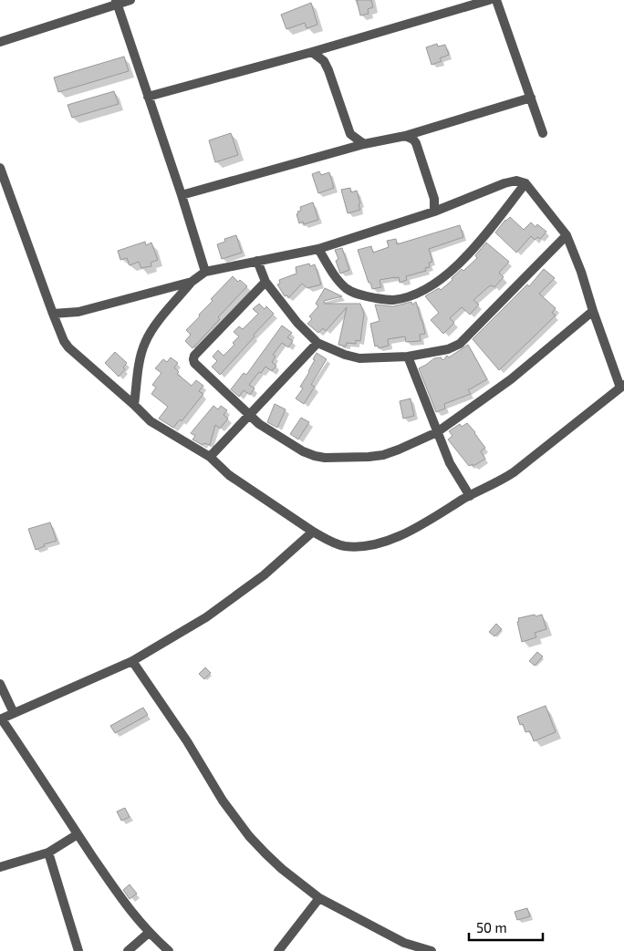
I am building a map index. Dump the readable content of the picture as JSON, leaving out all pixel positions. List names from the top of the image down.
{
  "scale_bar": "50 m"
}
